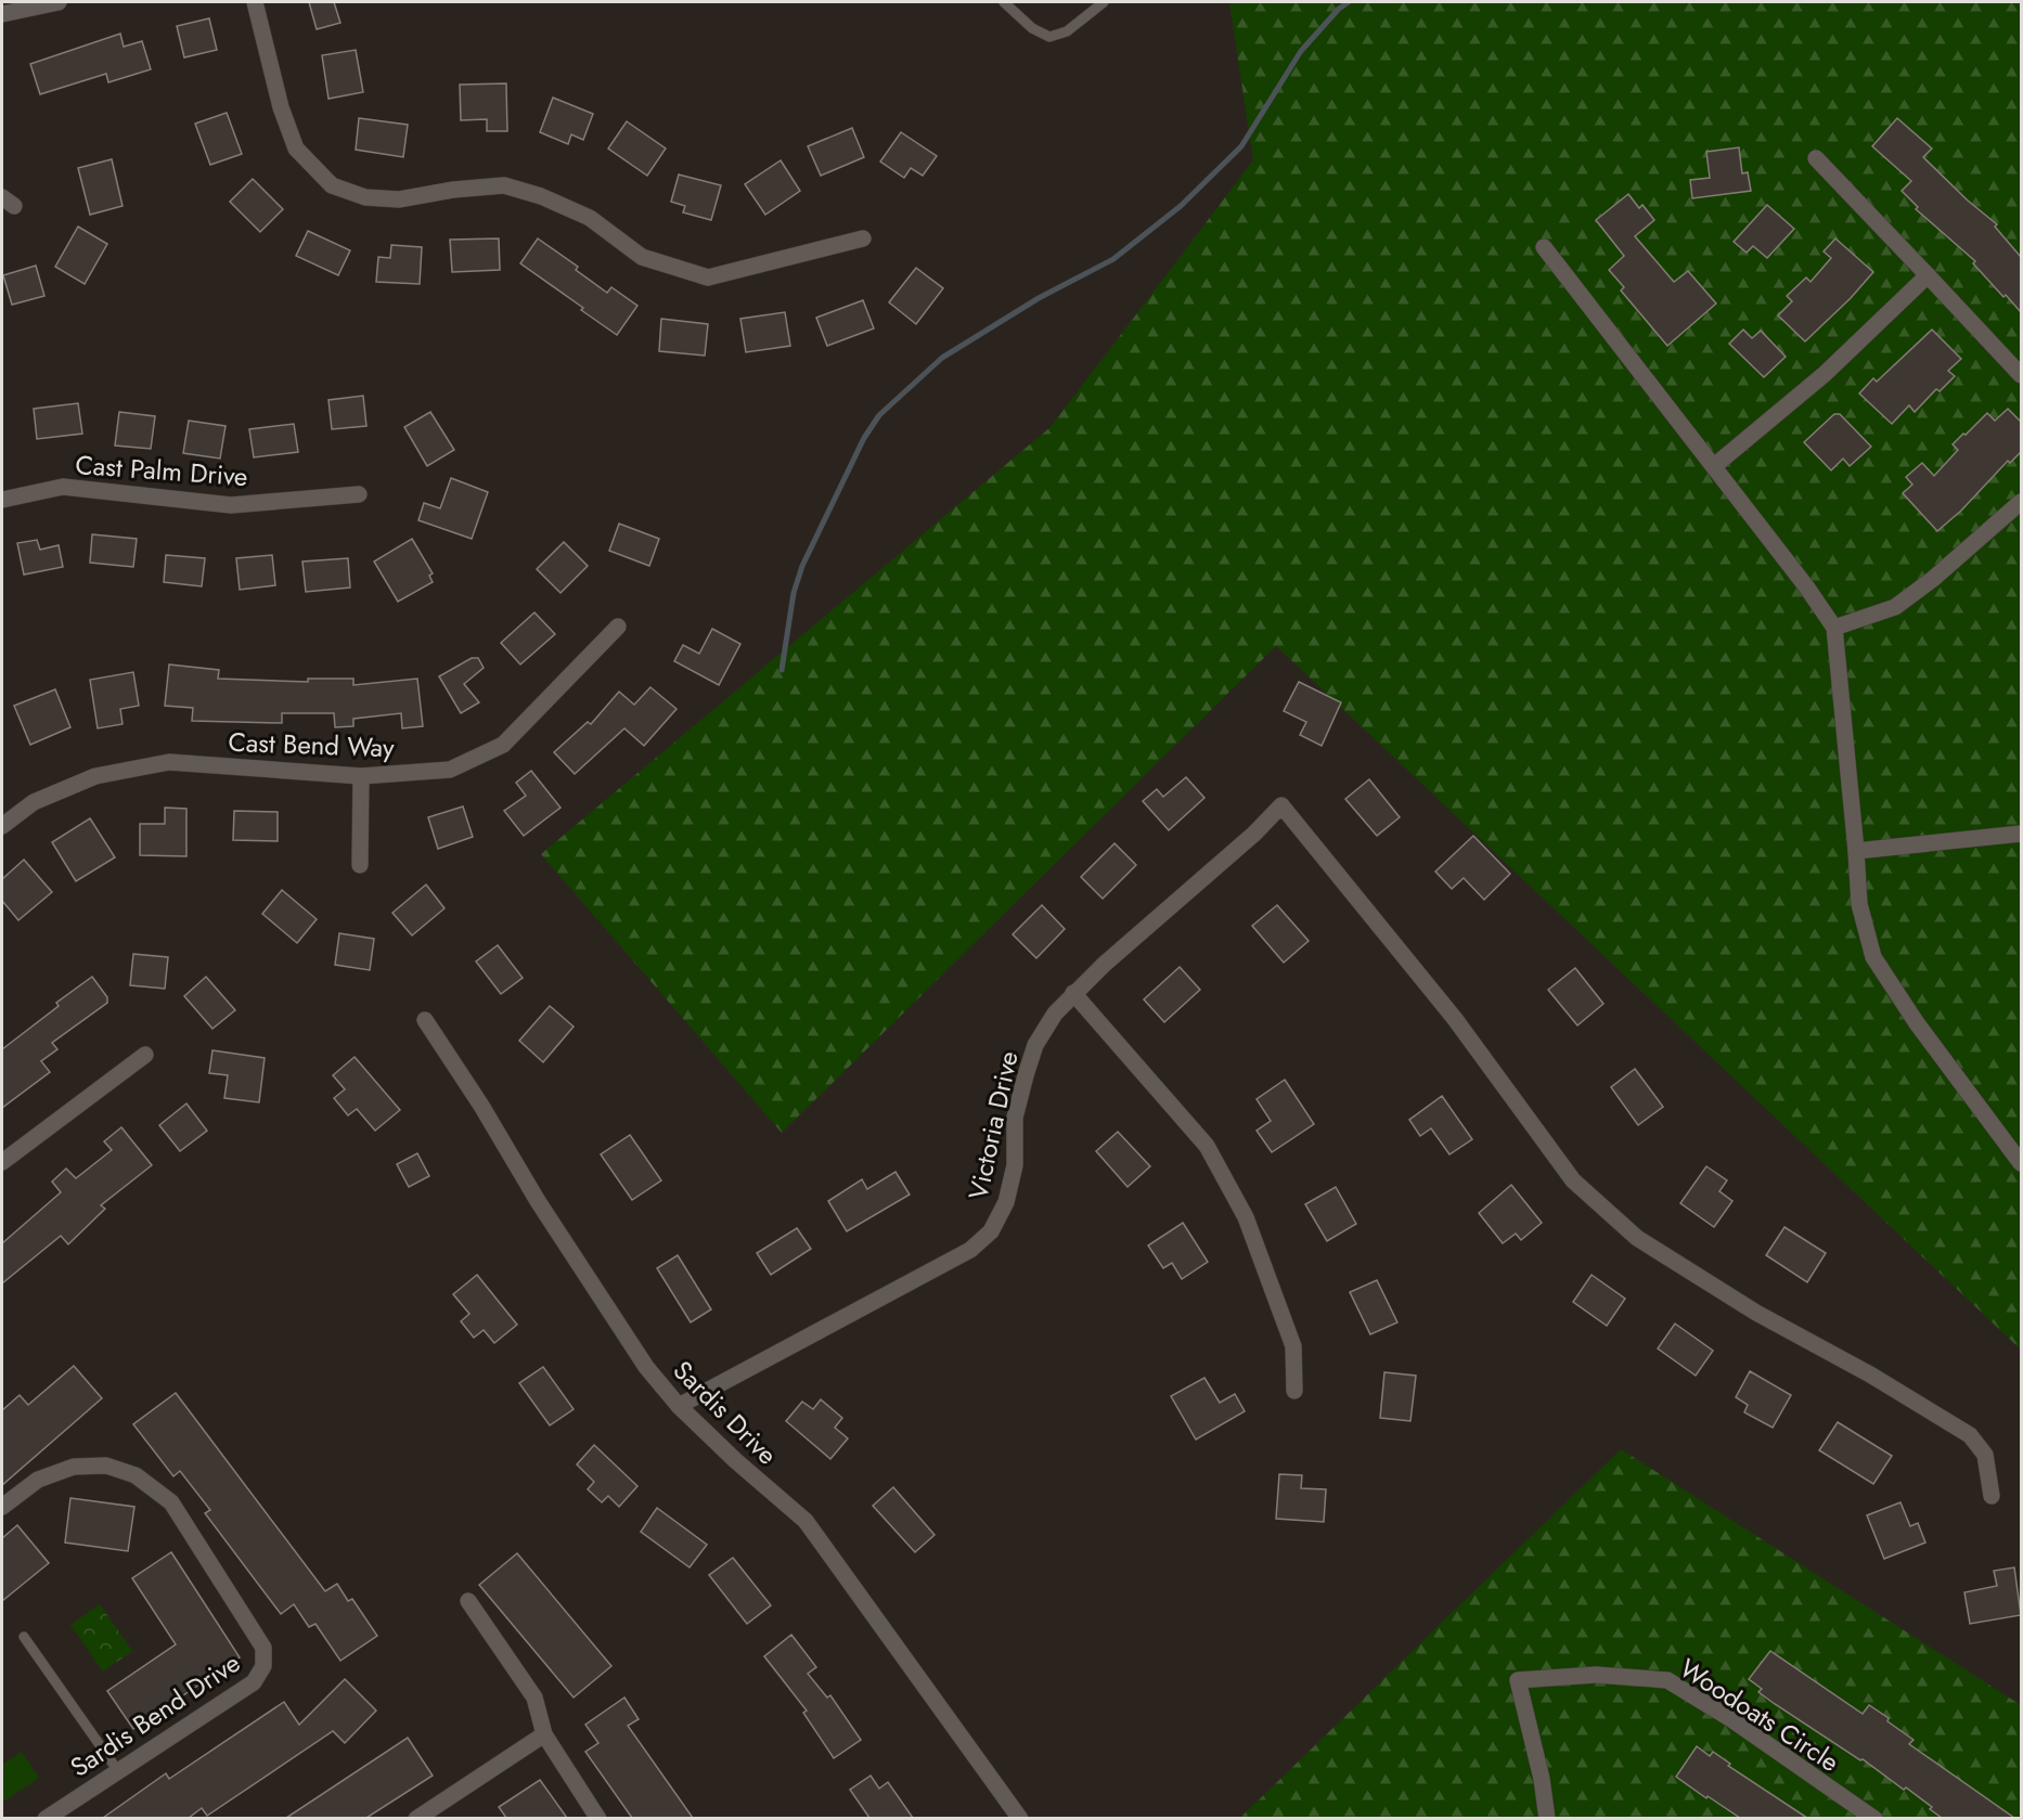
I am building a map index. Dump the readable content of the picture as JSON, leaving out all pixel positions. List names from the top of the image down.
{
  "streets": {
    "street": [
      "Cast Palm Drive",
      "Cast Bend Way",
      "Victoria Drive",
      "Sardis Drive",
      "Sardis Bend Drive",
      "Woodoats Circle"
    ]
  },
  "crossings": [
    ["Victoria Drive", "Sardis Drive"]
  ]
}
